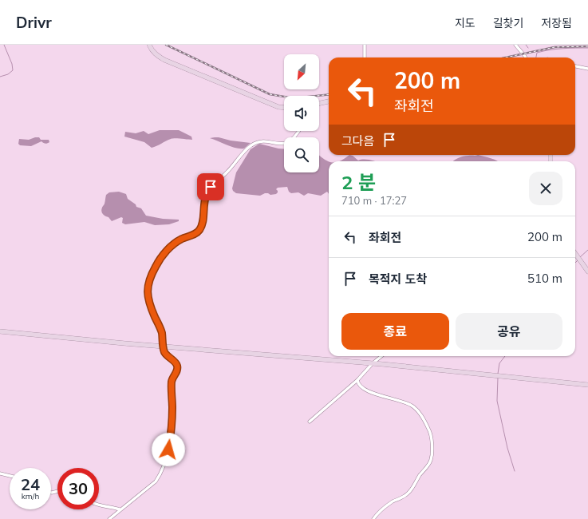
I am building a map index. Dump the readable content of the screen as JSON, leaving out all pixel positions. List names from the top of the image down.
{
  "north": "bottom left",
  "page": {
    "header": "Drivr",
    "nav": ["지도", "길찾기", "저장됨"],
    "turn": ["200 m", "좌회전"],
    "then": "그다음",
    "heading": ["2 분", "710 m · 17:27"],
    "list": [
      {
        "name": "좌회전",
        "value": "200 m"
      },
      {
        "name": "목적지 도착",
        "value": "510 m"
      }
    ],
    "buttons": ["종료", "공유"],
    "speed": "24 km/h",
    "limit": "30"
  }
}
